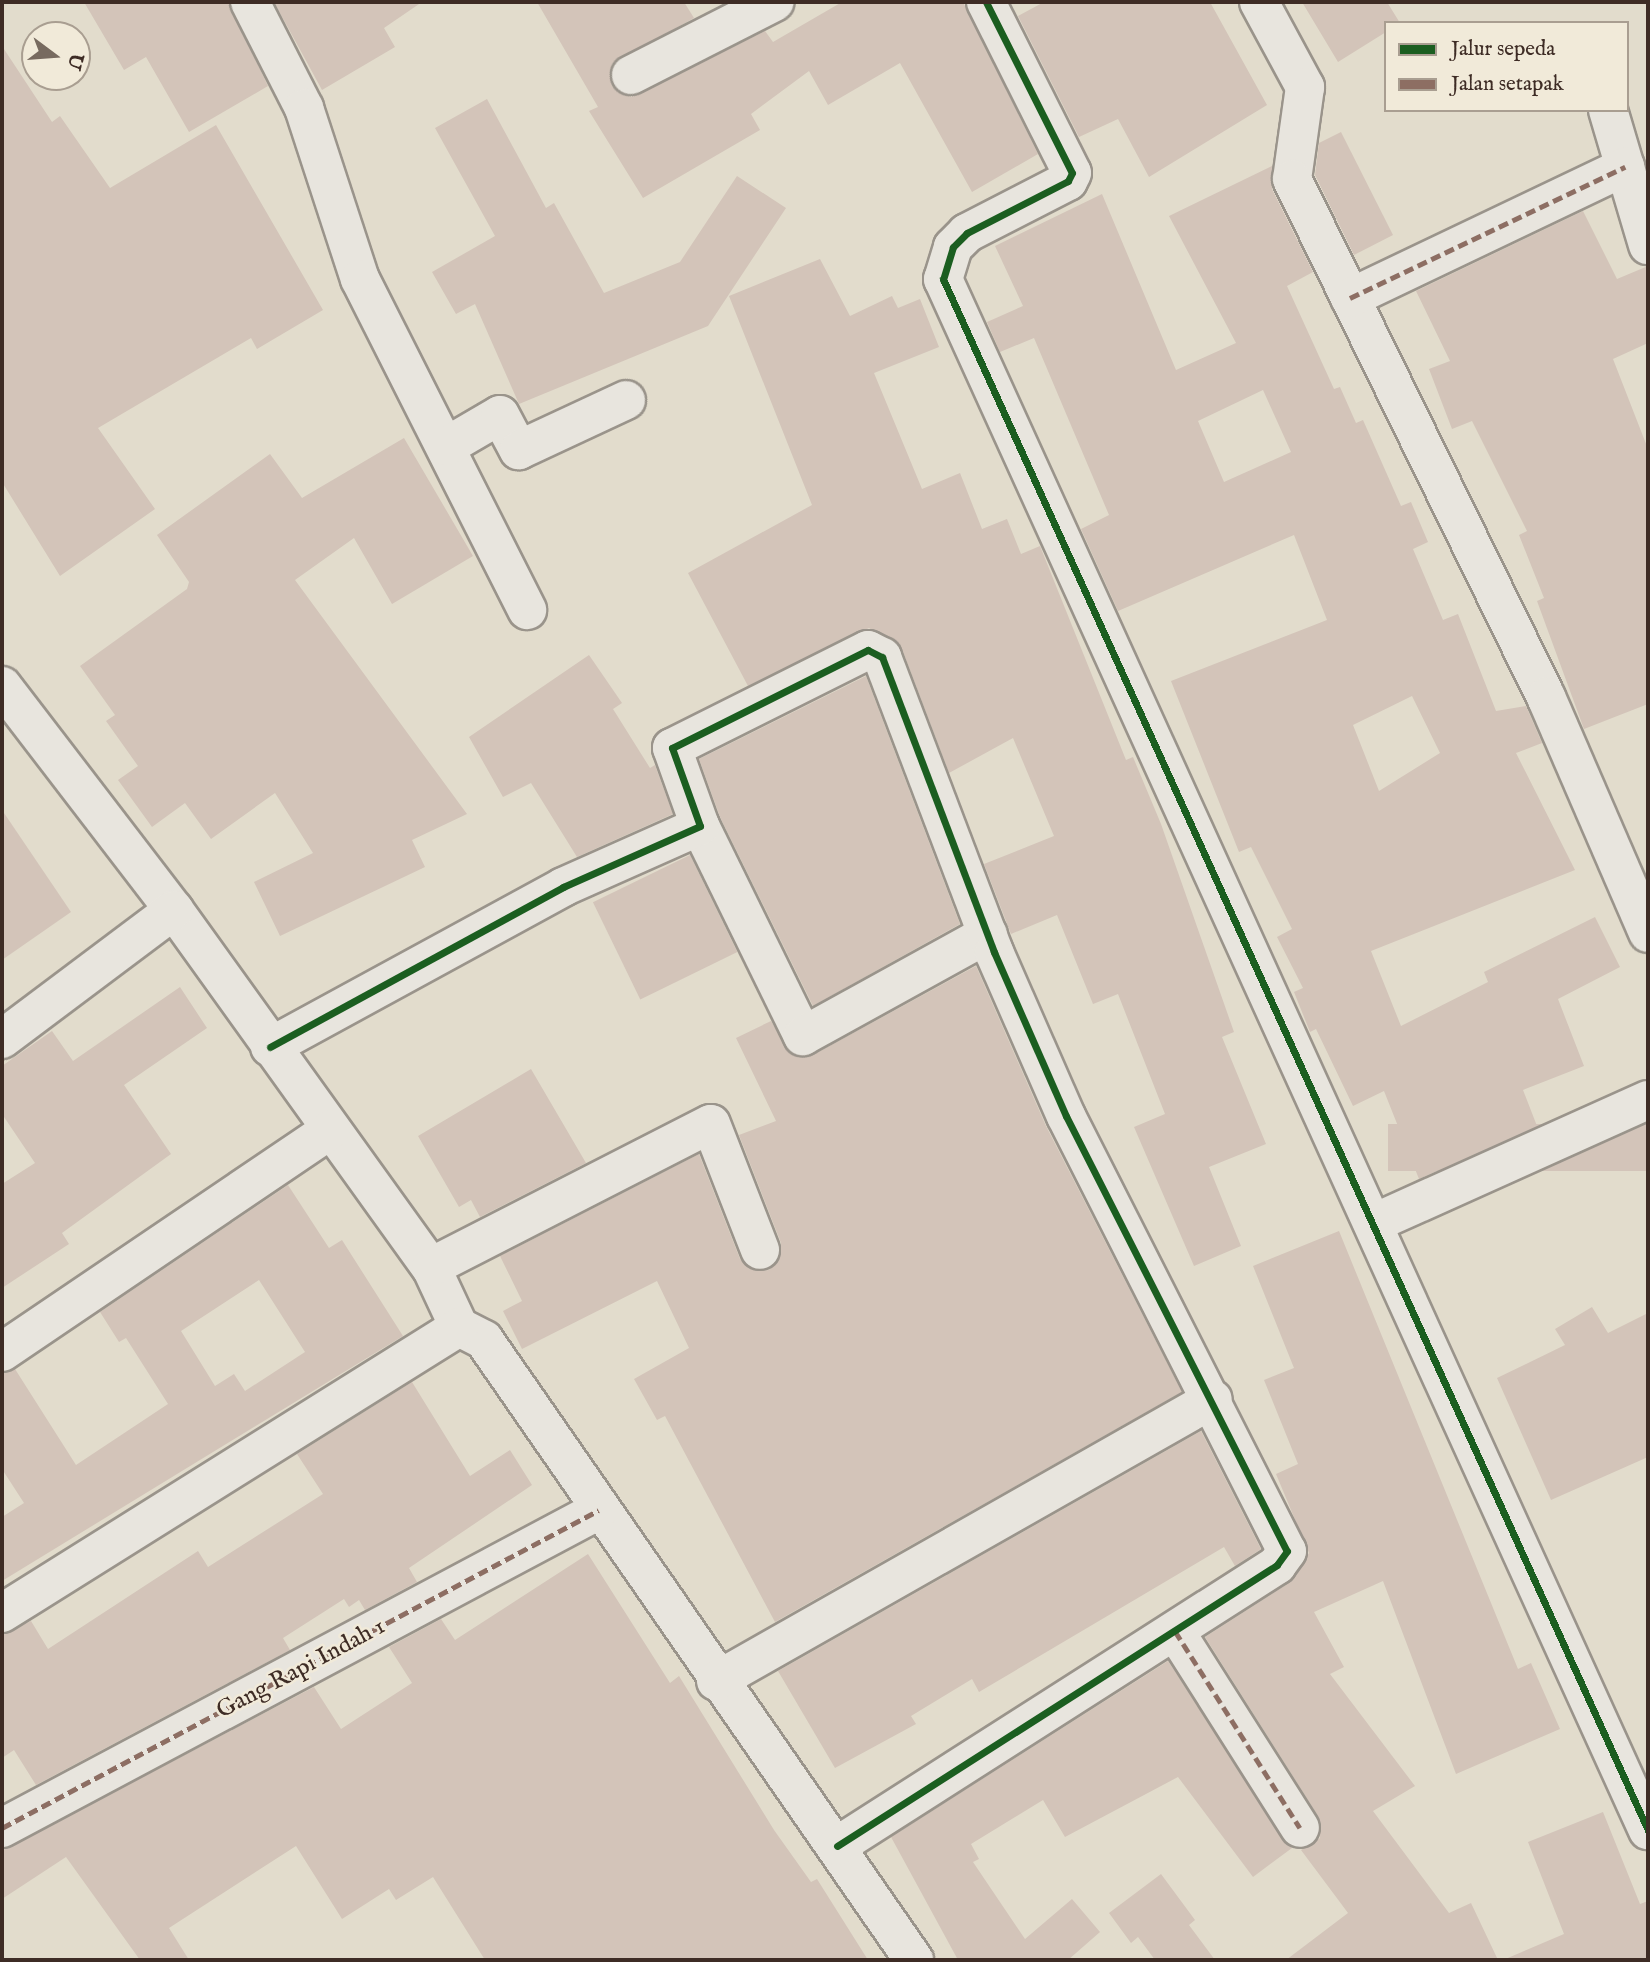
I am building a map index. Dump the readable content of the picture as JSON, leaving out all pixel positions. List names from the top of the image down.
{
  "streets": {
    "street": ["Gang Rapi Indah 1"]
  },
  "legend": ["Jalur sepeda", "Jalan setapak"],
  "north": "right"
}
